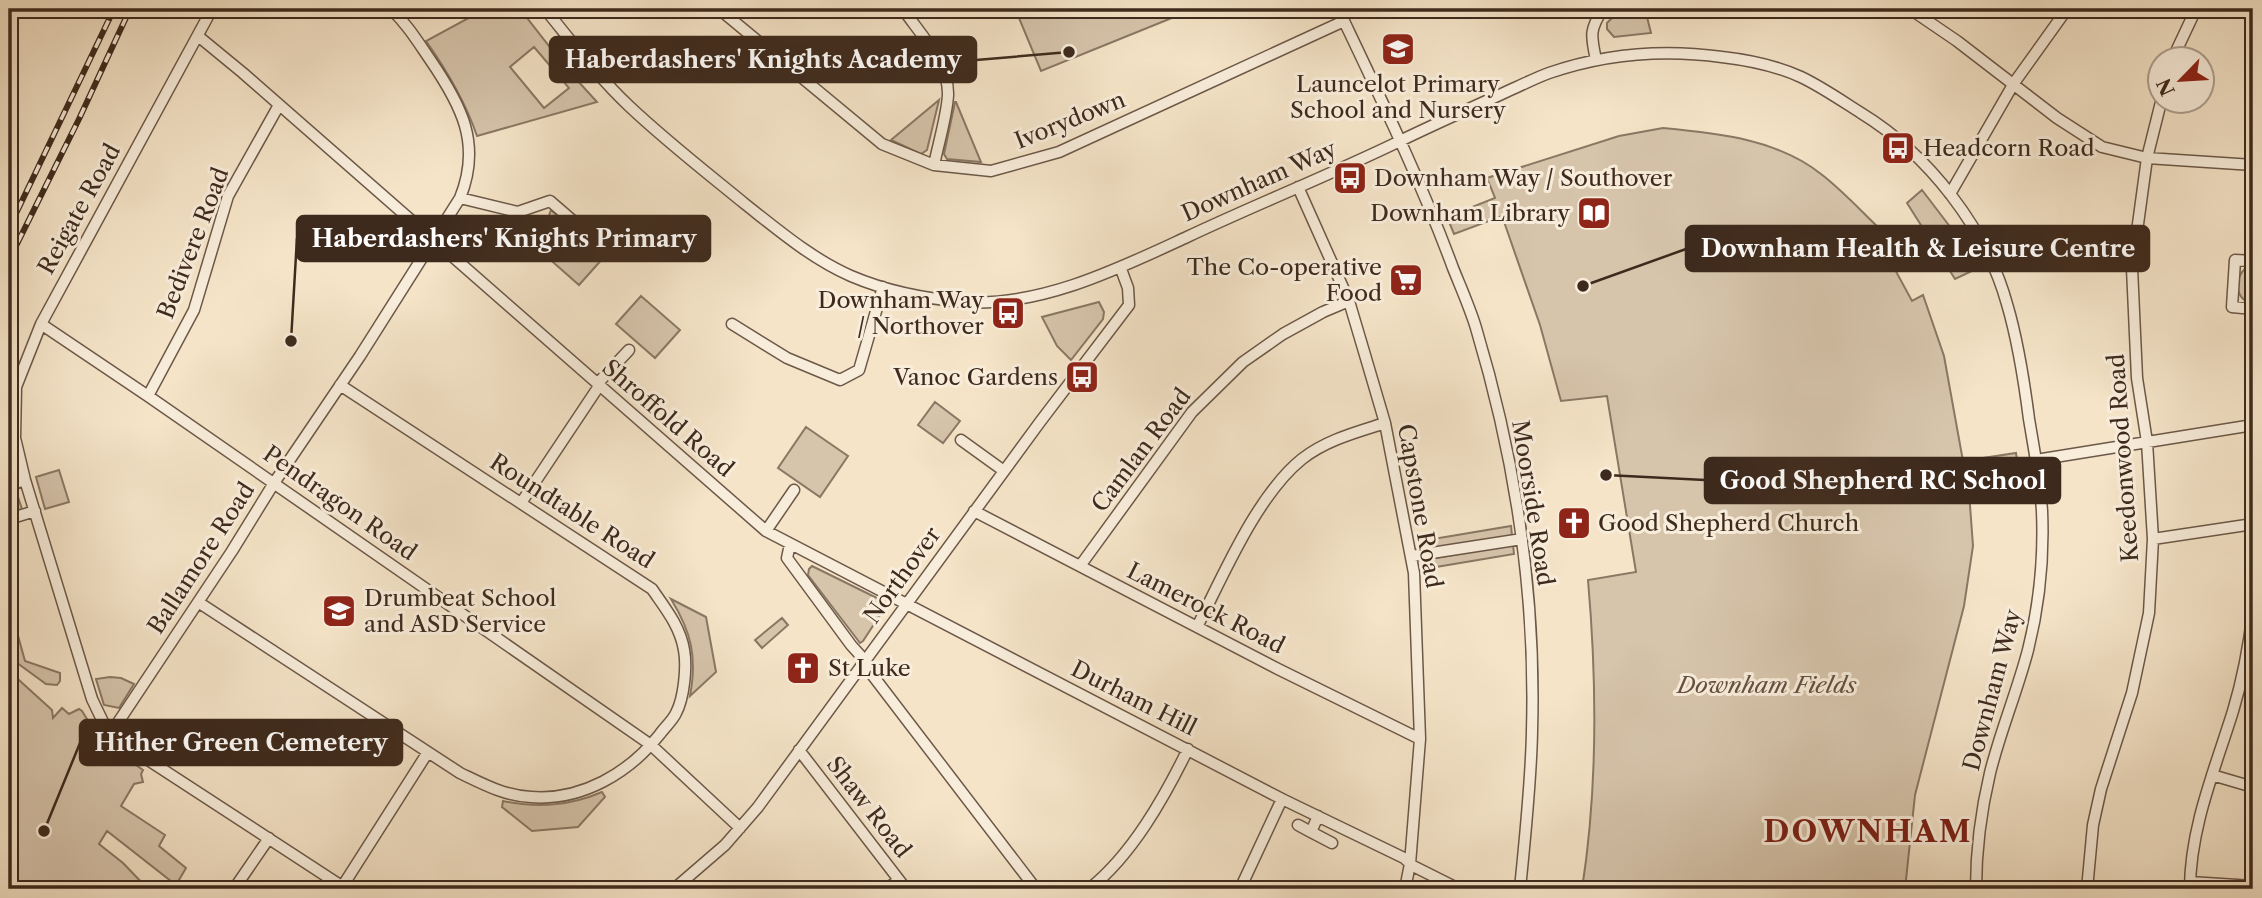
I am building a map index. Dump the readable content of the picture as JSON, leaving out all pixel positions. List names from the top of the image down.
{
  "streets": {
    "street": [
      "Ivorydown",
      "Downham Way",
      "Reigate Road",
      "Bedivere Road",
      "Shroffold Road",
      "Camlan Road",
      "Keedonwood Road",
      "Pendragon Road",
      "Moorside Road",
      "Capstone Road",
      "Roundtable Road",
      "Ballamore Road",
      "Northover",
      "Lamerock Road",
      "Durham Hill",
      "Shaw Road"
    ]
  },
  "crossings": [
    ["Ivorydown", "Moorside Road"],
    ["Downham Way", "Moorside Road"],
    ["Downham Way", "Capstone Road"],
    ["Downham Way", "Northover"],
    ["Reigate Road", "Shroffold Road"],
    ["Reigate Road", "Pendragon Road"],
    ["Reigate Road", "Ballamore Road"],
    ["Bedivere Road", "Shroffold Road"],
    ["Bedivere Road", "Pendragon Road"],
    ["Shroffold Road", "Ballamore Road"],
    ["Shroffold Road", "Durham Hill"],
    ["Camlan Road", "Capstone Road"],
    ["Camlan Road", "Lamerock Road"],
    ["Pendragon Road", "Roundtable Road"],
    ["Pendragon Road", "Ballamore Road"],
    ["Pendragon Road", "Northover"],
    ["Capstone Road", "Lamerock Road"],
    ["Capstone Road", "Durham Hill"],
    ["Roundtable Road", "Ballamore Road"],
    ["Northover", "Lamerock Road"],
    ["Northover", "Durham Hill"],
    ["Northover", "Shaw Road"]
  ],
  "districts": ["DOWNHAM"],
  "parks": ["Downham Fields"],
  "places": {
    "school or university": ["Launcelot Primary School and Nursery", "Drumbeat School and ASD Service"],
    "other": [
      "Haberdashers' Knights Academy",
      "Downham Health & Leisure Centre",
      "Haberdashers' Knights Primary",
      "Good Shepherd RC School",
      "Hither Green Cemetery"
    ],
    "bus stop": [
      "Headcorn Road",
      "Downham Way / Southover",
      "Downham Way / Northover",
      "Vanoc Gardens"
    ],
    "library": ["Downham Library"],
    "supermarket": ["The Co-operative Food"],
    "church": ["Good Shepherd Church", "St Luke"]
  },
  "north": "bottom left"
}
